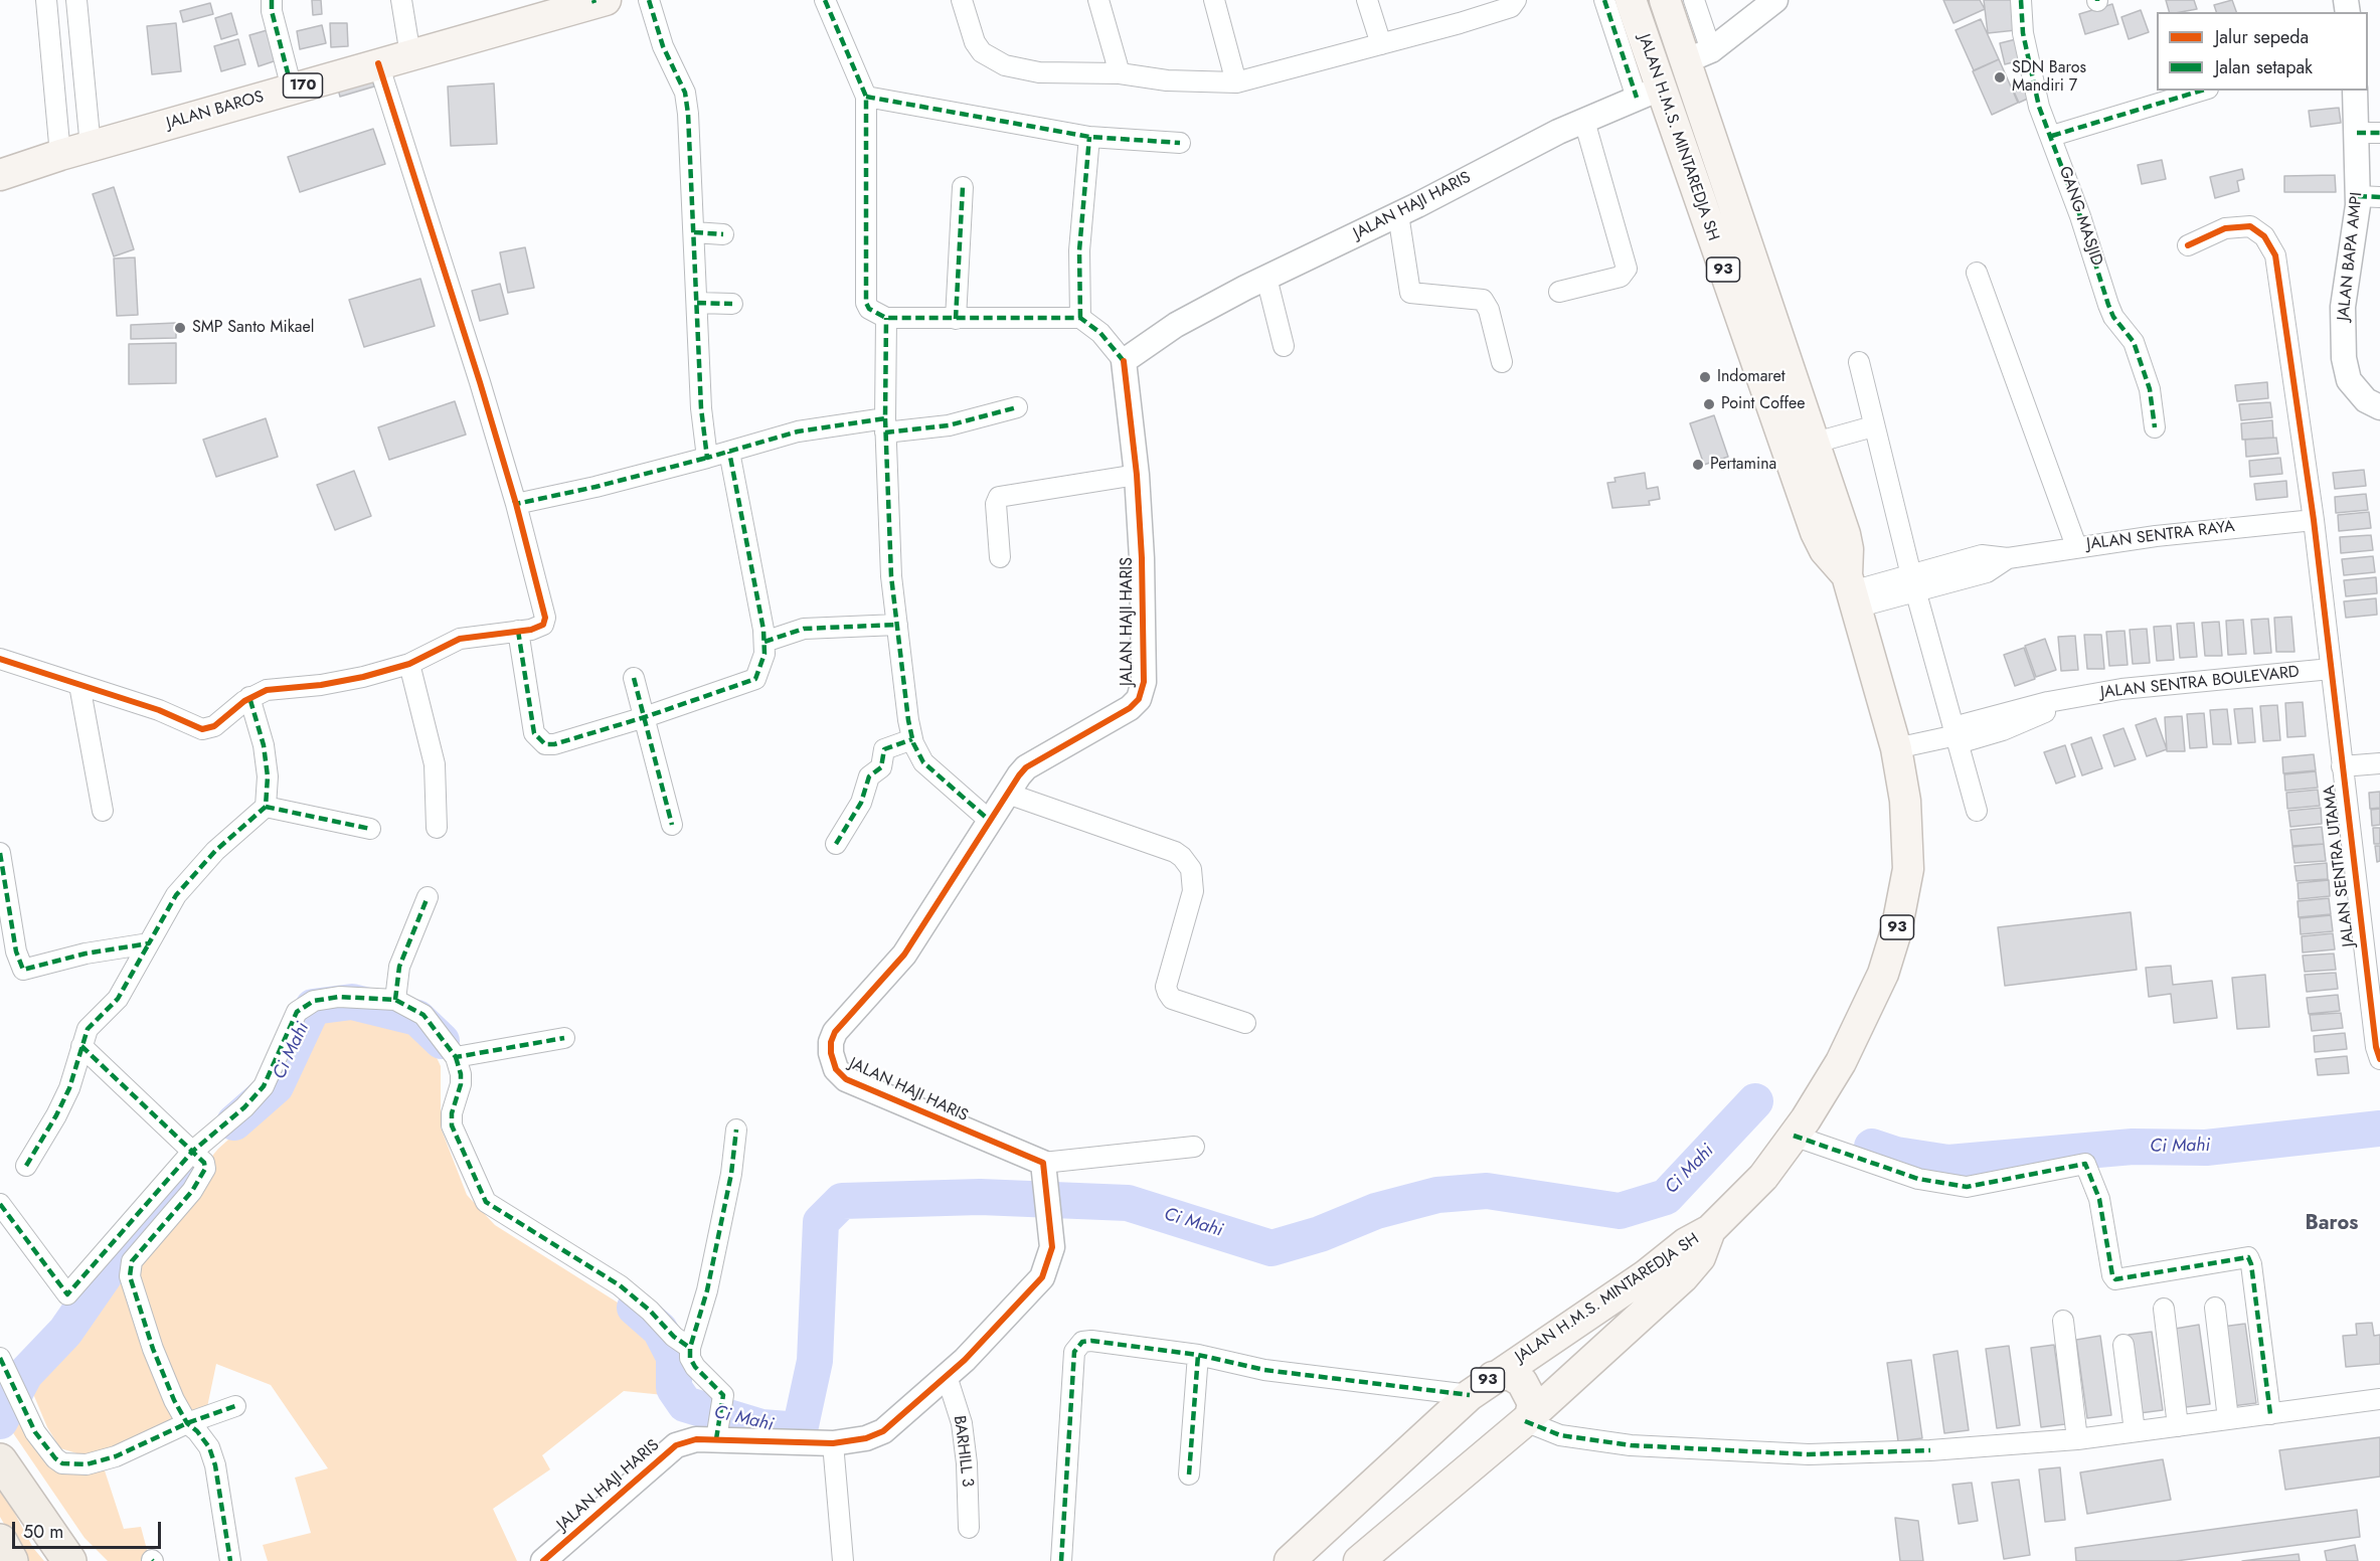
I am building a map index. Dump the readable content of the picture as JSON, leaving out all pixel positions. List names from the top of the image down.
{
  "streets": {
    "main road": [
      "170",
      "JALAN BAROS",
      "JALAN H.M.S. MINTAREDJA SH",
      "93"
    ],
    "street": [
      "JALAN HAJI HARIS",
      "GANG MASJID",
      "JALAN BAPA AMPI",
      "JALAN SENTRA RAYA",
      "JALAN SENTRA BOULEVARD",
      "JALAN SENTRA UTAMA",
      "BARHILL 3"
    ]
  },
  "crossings": [
    ["JALAN H.M.S. MINTAREDJA SH", "JALAN HAJI HARIS"],
    ["JALAN H.M.S. MINTAREDJA SH", "JALAN SENTRA RAYA"],
    ["JALAN H.M.S. MINTAREDJA SH", "JALAN SENTRA BOULEVARD"],
    ["JALAN HAJI HARIS", "BARHILL 3"],
    ["JALAN SENTRA RAYA", "JALAN SENTRA UTAMA"],
    ["JALAN SENTRA BOULEVARD", "JALAN SENTRA UTAMA"]
  ],
  "districts": ["Baros"],
  "water": ["Ci Mahi"],
  "places": [
    "SDN Baros Mandiri 7",
    "SMP Santo Mikael",
    "Indomaret",
    "Point Coffee",
    "Pertamina"
  ],
  "legend": ["Jalur sepeda", "Jalan setapak"],
  "scale_bar": "50 m"
}
